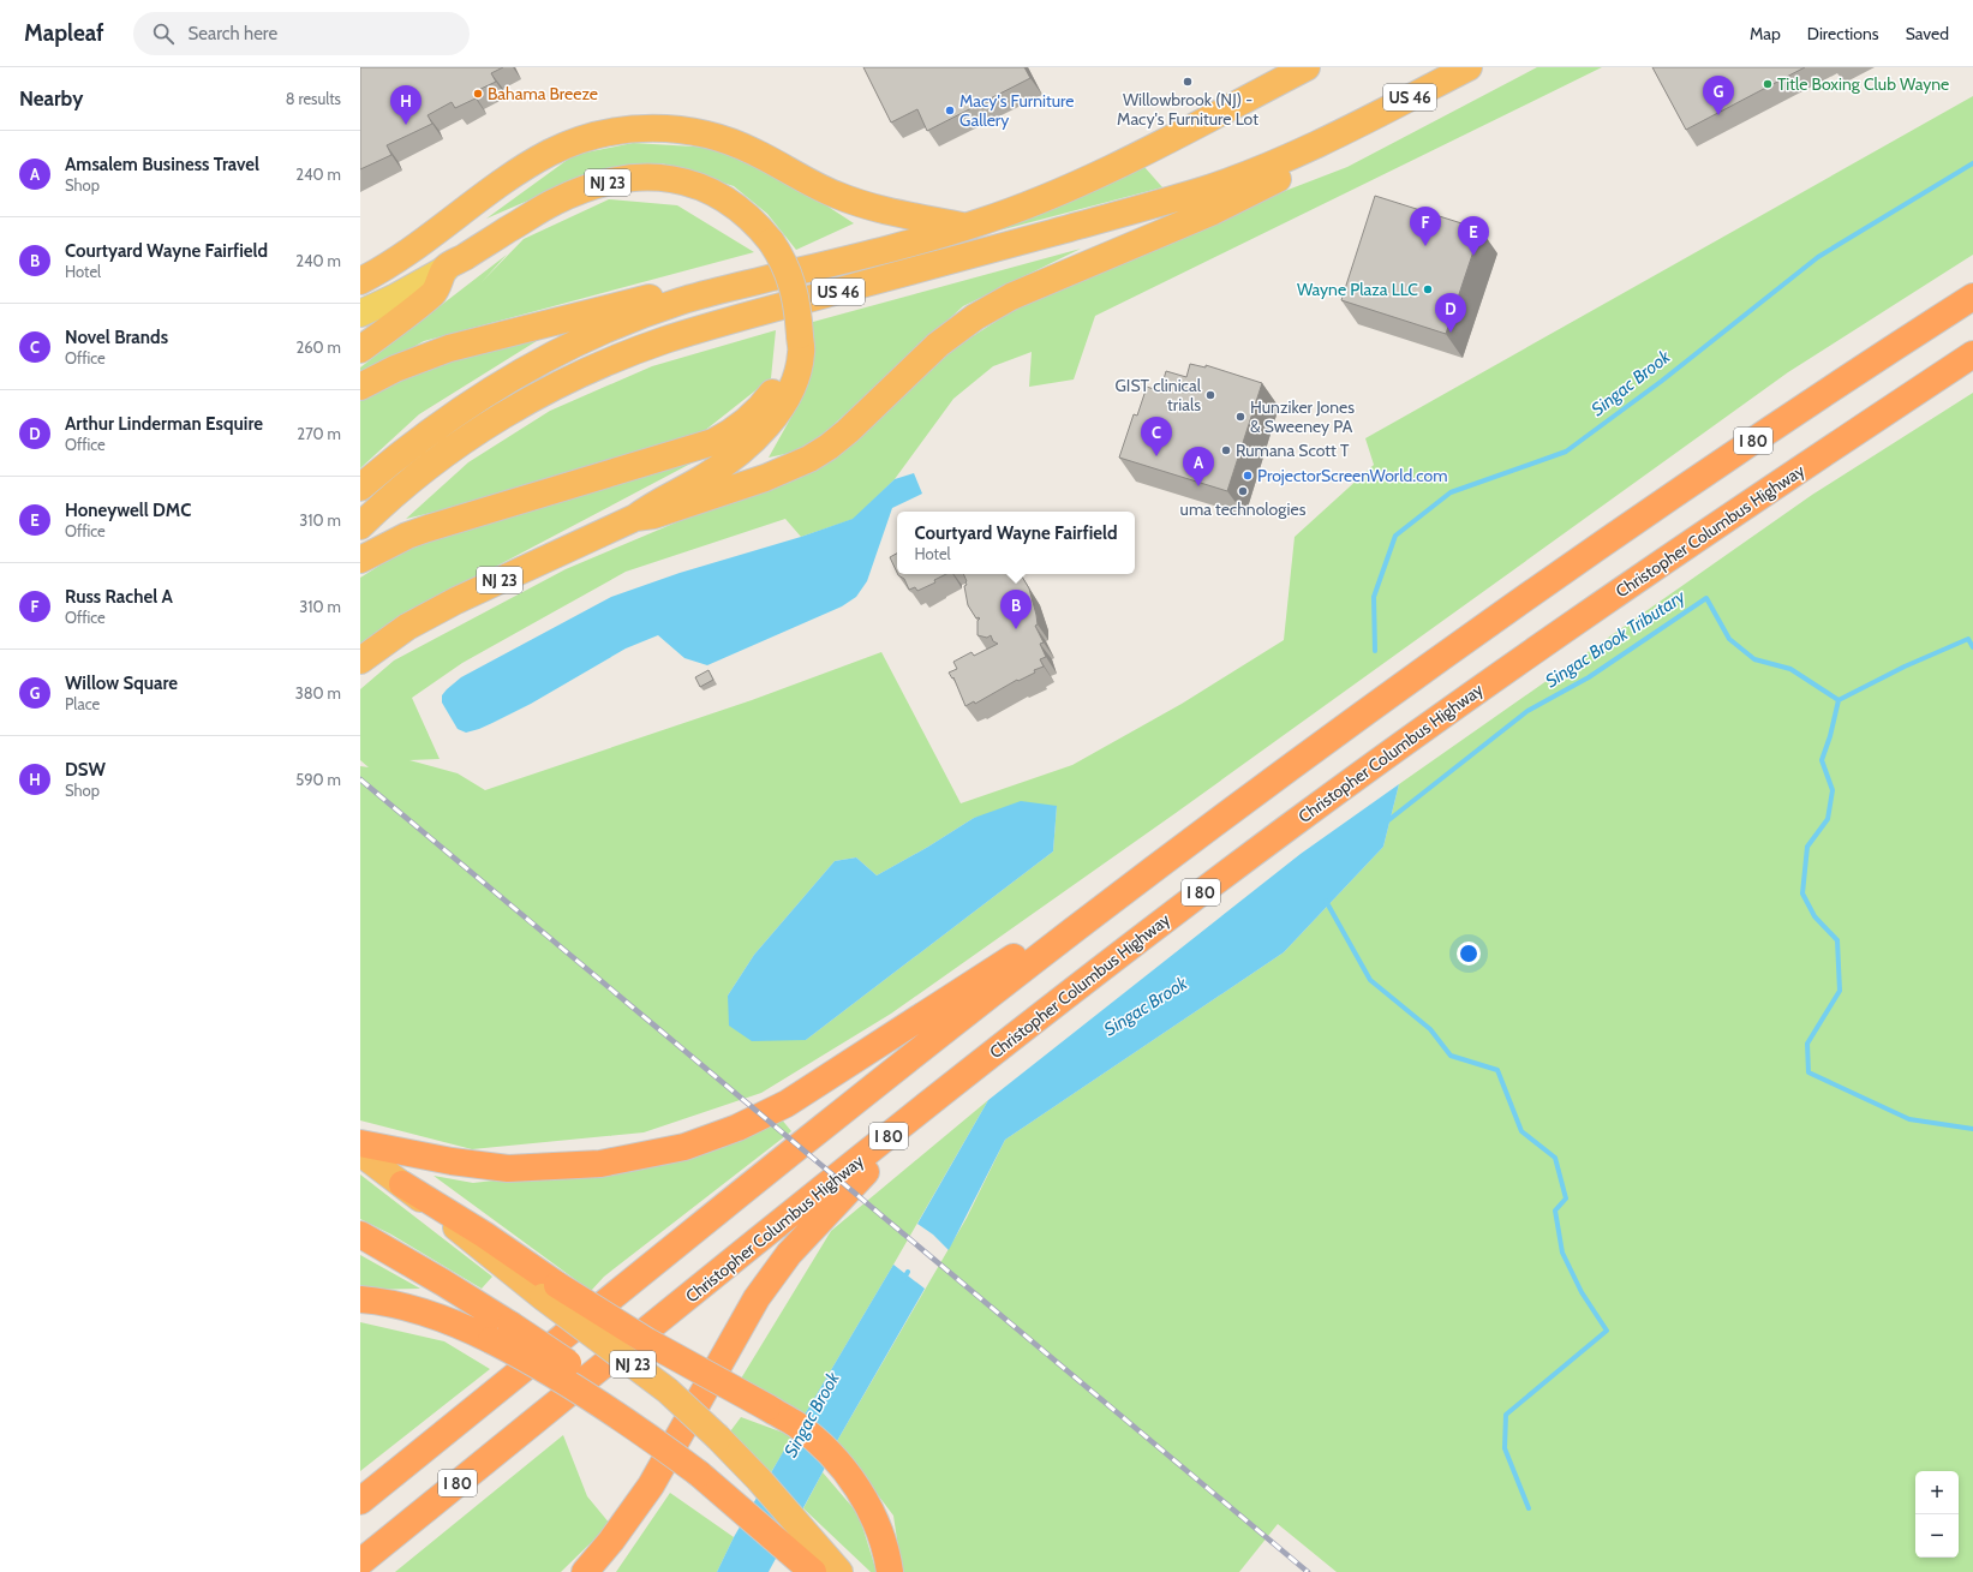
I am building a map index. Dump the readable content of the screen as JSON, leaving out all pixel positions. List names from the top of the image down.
{
  "streets": {
    "highway": [
      "US 46",
      "NJ 23",
      "I 80",
      "Christopher Columbus Highway"
    ]
  },
  "water": ["Singac Brook", "Singac Brook Tributary"],
  "places": [
    "Willowbrook (NJ) - Macy's Furniture Lot",
    "Title Boxing Club Wayne",
    "Bahama Breeze",
    "Macy's Furniture Gallery",
    "Wayne Plaza LLC",
    "GIST clinical trials",
    "Hunziker Jones & Sweeney PA",
    "Rumana Scott T",
    "ProjectorScreenWorld.com",
    "uma technologies"
  ],
  "page": {
    "header": "Mapleaf",
    "search": "Search here",
    "nav": ["Map", "Directions", "Saved"],
    "heading": ["Nearby", "8 results"],
    "pins": [
      "G",
      "H",
      "F",
      "E",
      "D",
      "C",
      "A",
      "B"
    ],
    "list": [
      {
        "mark": "A",
        "name": "Amsalem Business Travel",
        "note": "Shop",
        "value": "240 m"
      },
      {
        "mark": "B",
        "name": "Courtyard Wayne Fairfield",
        "note": "Hotel",
        "value": "240 m"
      },
      {
        "mark": "C",
        "name": "Novel Brands",
        "note": "Office",
        "value": "260 m"
      },
      {
        "mark": "D",
        "name": "Arthur Linderman Esquire",
        "note": "Office",
        "value": "270 m"
      },
      {
        "mark": "E",
        "name": "Honeywell DMC",
        "note": "Office",
        "value": "310 m"
      },
      {
        "mark": "F",
        "name": "Russ Rachel A",
        "note": "Office",
        "value": "310 m"
      },
      {
        "mark": "G",
        "name": "Willow Square",
        "note": "Place",
        "value": "380 m"
      },
      {
        "mark": "H",
        "name": "DSW",
        "note": "Shop",
        "value": "590 m"
      }
    ],
    "popup": ["Courtyard Wayne Fairfield", "Hotel"],
    "map_buttons": ["+", "−"]
  }
}
